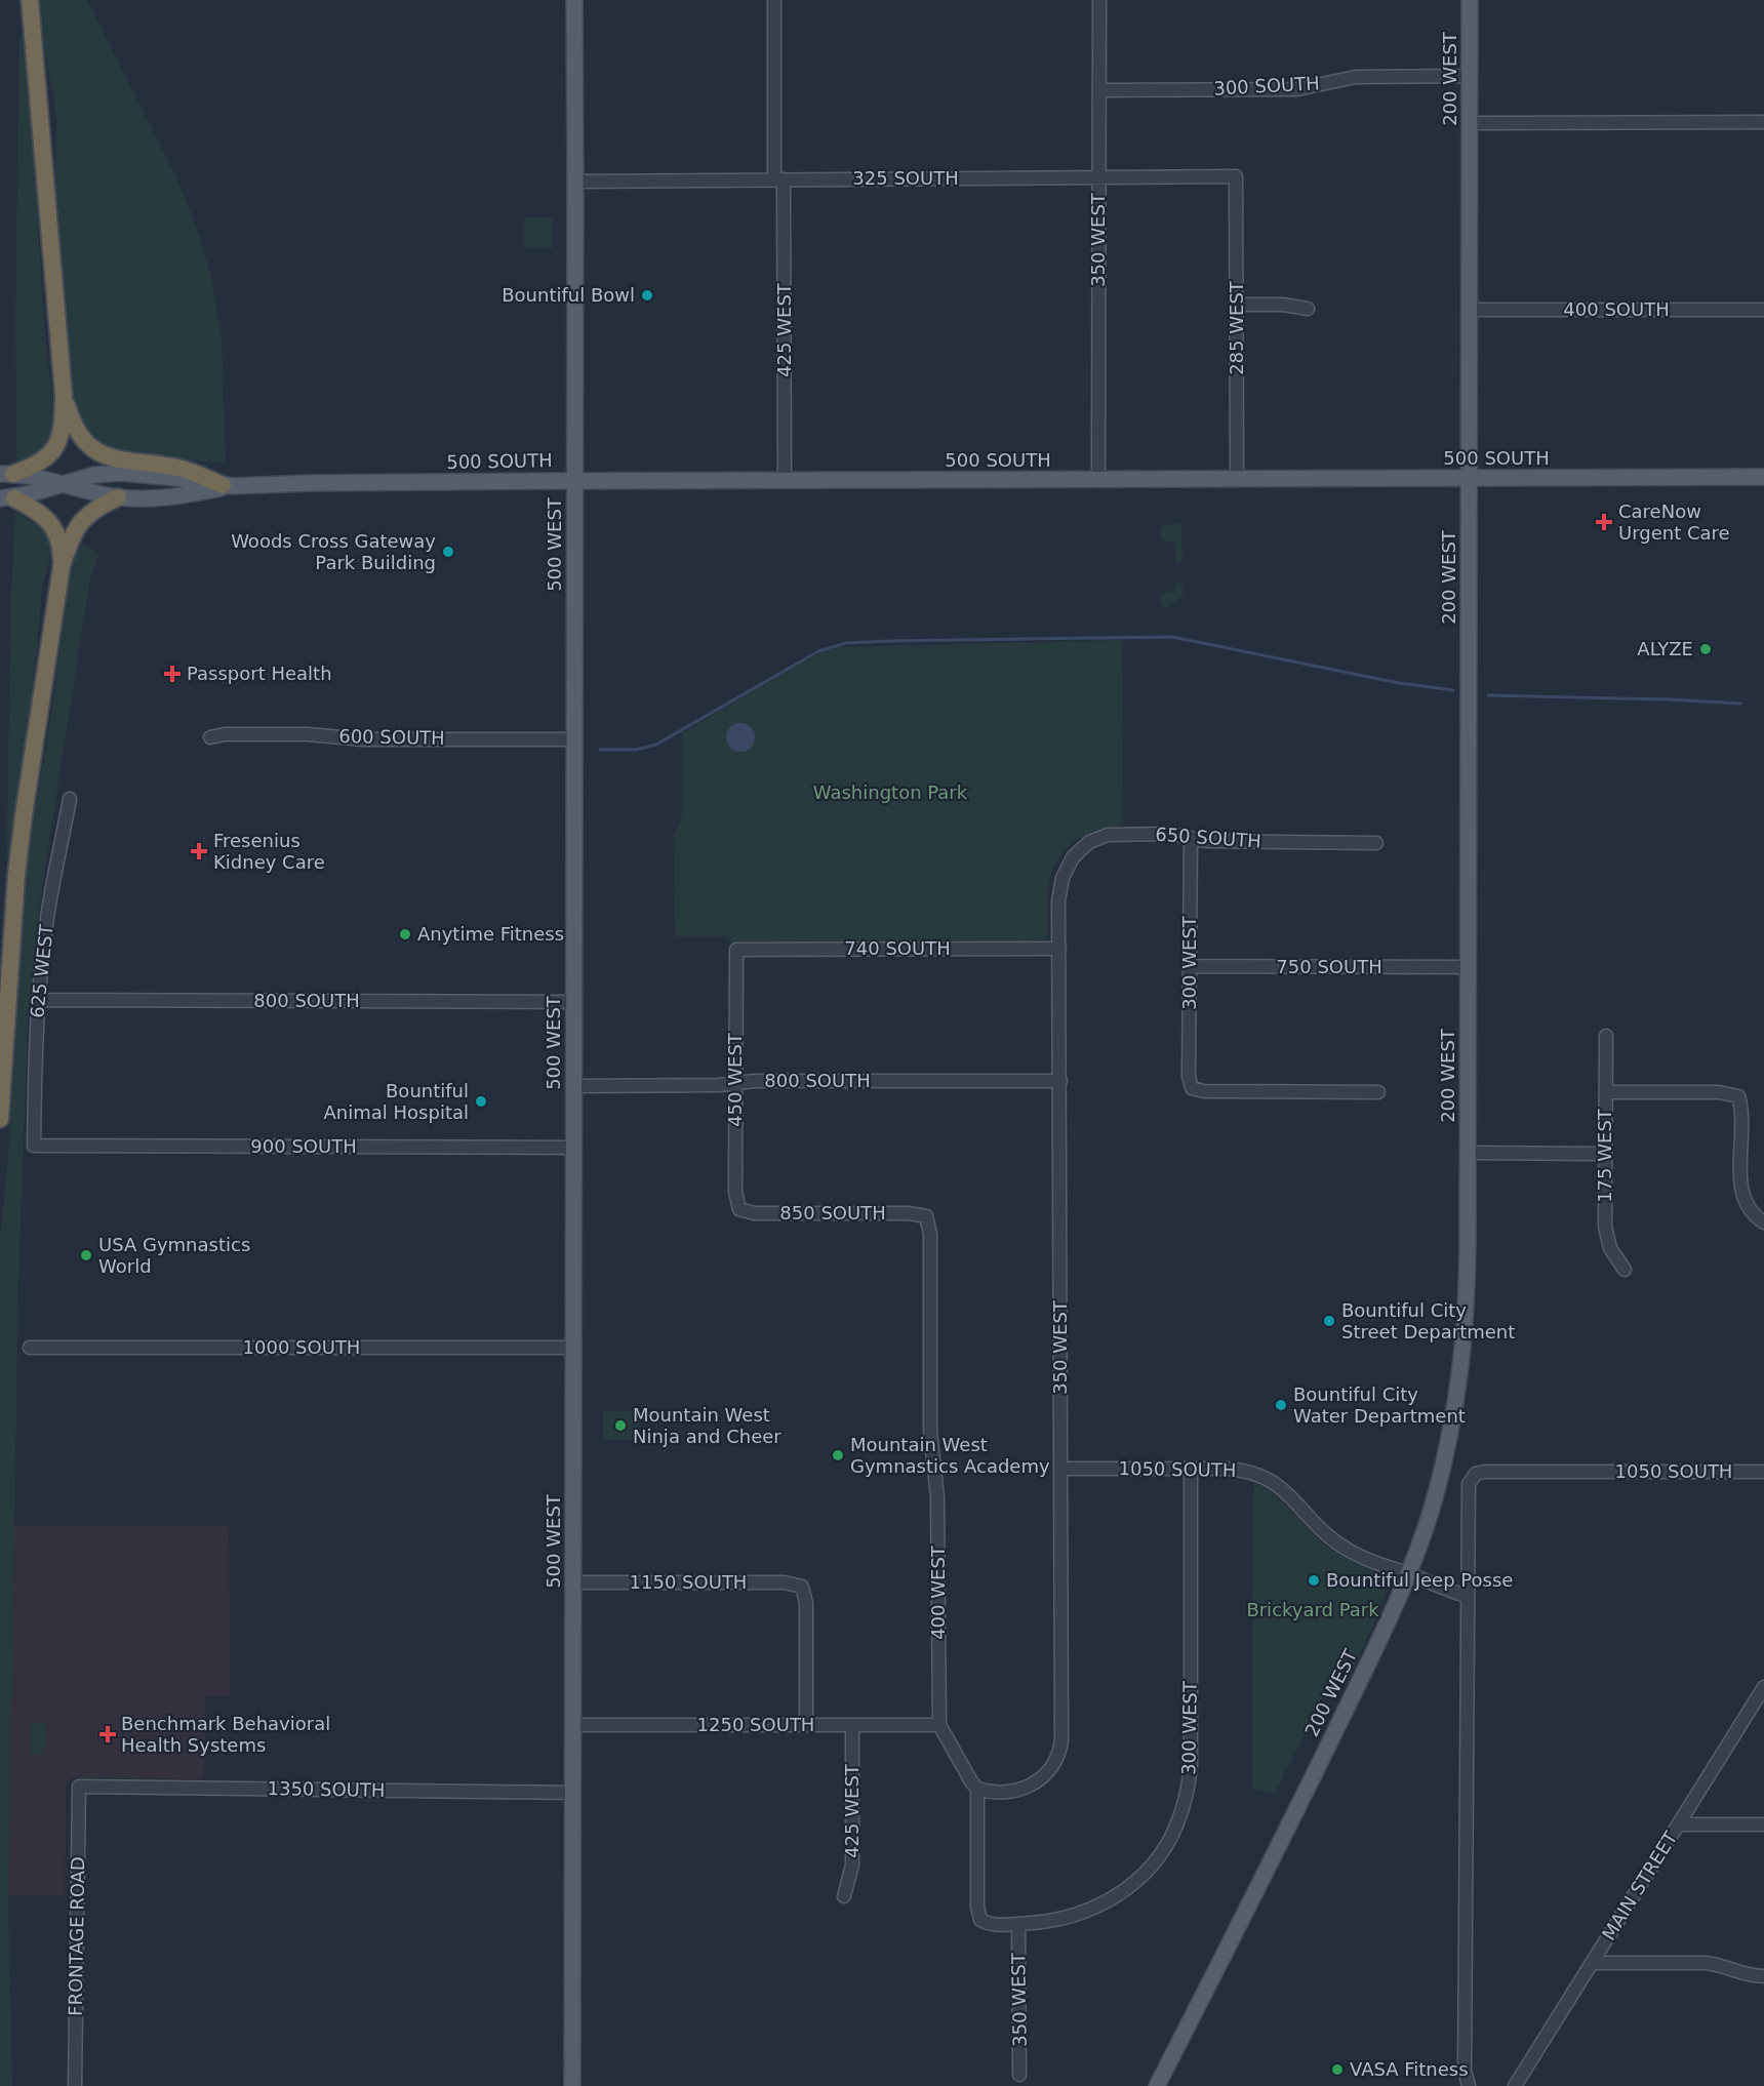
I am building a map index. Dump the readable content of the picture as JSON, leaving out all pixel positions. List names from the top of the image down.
{
  "streets": {
    "main road": ["200 WEST", "500 SOUTH", "500 WEST"],
    "street": [
      "300 SOUTH",
      "325 SOUTH",
      "350 WEST",
      "400 SOUTH",
      "285 WEST",
      "425 WEST",
      "600 SOUTH",
      "650 SOUTH",
      "740 SOUTH",
      "300 WEST",
      "750 SOUTH",
      "625 WEST",
      "800 SOUTH",
      "450 WEST",
      "900 SOUTH",
      "175 WEST",
      "850 SOUTH",
      "1000 SOUTH",
      "1050 SOUTH",
      "1150 SOUTH",
      "400 WEST",
      "1250 SOUTH",
      "1350 SOUTH",
      "MAIN STREET",
      "FRONTAGE ROAD"
    ]
  },
  "crossings": [
    ["200 WEST", "300 SOUTH"],
    ["200 WEST", "400 SOUTH"],
    ["200 WEST", "500 SOUTH"],
    ["200 WEST", "750 SOUTH"],
    ["200 WEST", "1050 SOUTH"],
    ["300 SOUTH", "350 WEST"],
    ["325 SOUTH", "350 WEST"],
    ["325 SOUTH", "285 WEST"],
    ["325 SOUTH", "425 WEST"],
    ["325 SOUTH", "500 WEST"],
    ["350 WEST", "500 SOUTH"],
    ["350 WEST", "650 SOUTH"],
    ["350 WEST", "740 SOUTH"],
    ["350 WEST", "300 WEST"],
    ["350 WEST", "800 SOUTH"],
    ["350 WEST", "1050 SOUTH"],
    ["350 WEST", "400 WEST"],
    ["285 WEST", "500 SOUTH"],
    ["425 WEST", "500 SOUTH"],
    ["425 WEST", "1250 SOUTH"],
    ["500 SOUTH", "500 WEST"],
    ["500 WEST", "600 SOUTH"],
    ["500 WEST", "800 SOUTH"],
    ["500 WEST", "900 SOUTH"],
    ["500 WEST", "1000 SOUTH"],
    ["500 WEST", "1150 SOUTH"],
    ["500 WEST", "1250 SOUTH"],
    ["500 WEST", "1350 SOUTH"],
    ["650 SOUTH", "300 WEST"],
    ["740 SOUTH", "450 WEST"],
    ["300 WEST", "750 SOUTH"],
    ["300 WEST", "1050 SOUTH"],
    ["625 WEST", "800 SOUTH"],
    ["625 WEST", "900 SOUTH"],
    ["800 SOUTH", "450 WEST"],
    ["450 WEST", "850 SOUTH"],
    ["850 SOUTH", "400 WEST"],
    ["1150 SOUTH", "1250 SOUTH"],
    ["400 WEST", "1250 SOUTH"],
    ["1350 SOUTH", "FRONTAGE ROAD"]
  ],
  "parks": ["Washington Park", "Brickyard Park"],
  "places": {
    "other": [
      "Bountiful Bowl",
      "Woods Cross Gateway Park Building",
      "ALYZE",
      "Anytime Fitness",
      "Bountiful Animal Hospital",
      "USA Gymnastics World",
      "Bountiful City Street Department",
      "Bountiful City Water Department",
      "Mountain West Ninja and Cheer",
      "Mountain West Gymnastics Academy",
      "Bountiful Jeep Posse",
      "VASA Fitness"
    ],
    "health": [
      "CareNow Urgent Care",
      "Passport Health",
      "Fresenius Kidney Care",
      "Benchmark Behavioral Health Systems"
    ]
  }
}
